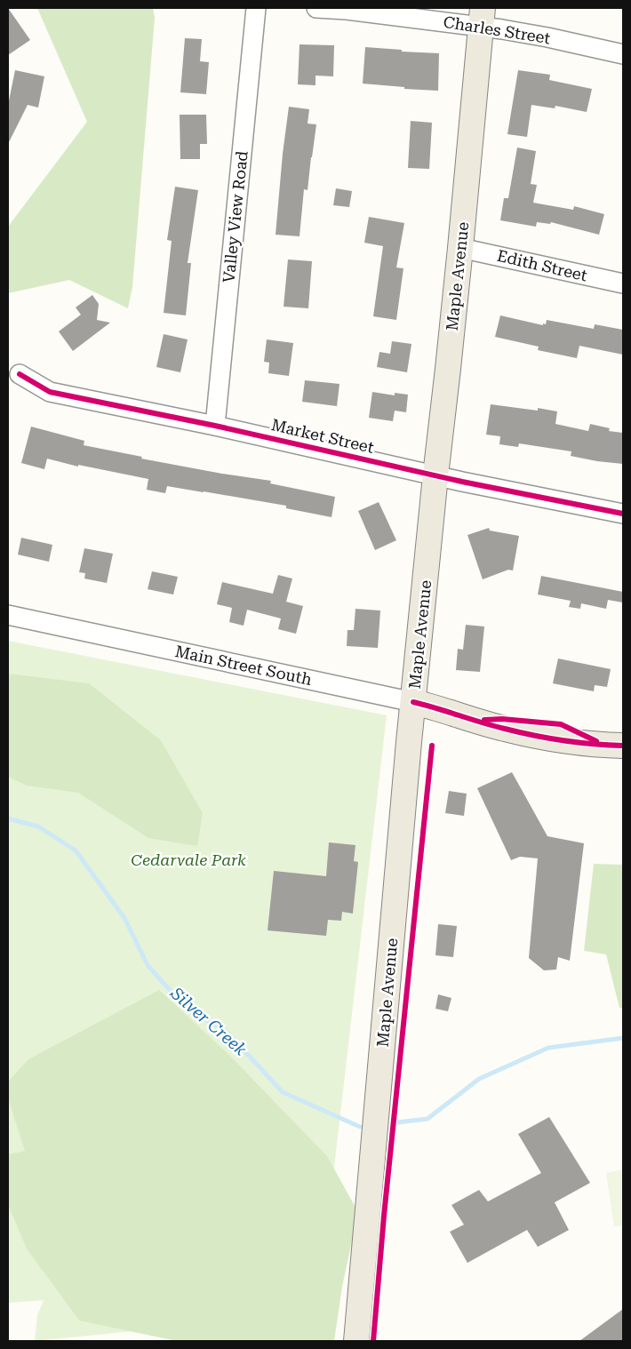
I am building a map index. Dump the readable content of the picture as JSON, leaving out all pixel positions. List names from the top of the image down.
{
  "streets": {
    "main road": ["Maple Avenue", "Main Street South"],
    "street": [
      "Charles Street",
      "Valley View Road",
      "Edith Street",
      "Market Street"
    ]
  },
  "crossings": [
    ["Charles Street", "Maple Avenue"],
    ["Valley View Road", "Market Street"],
    ["Edith Street", "Maple Avenue"],
    ["Maple Avenue", "Market Street"],
    ["Maple Avenue", "Main Street South"]
  ],
  "water": ["Silver Creek"],
  "parks": ["Cedarvale Park"]
}
